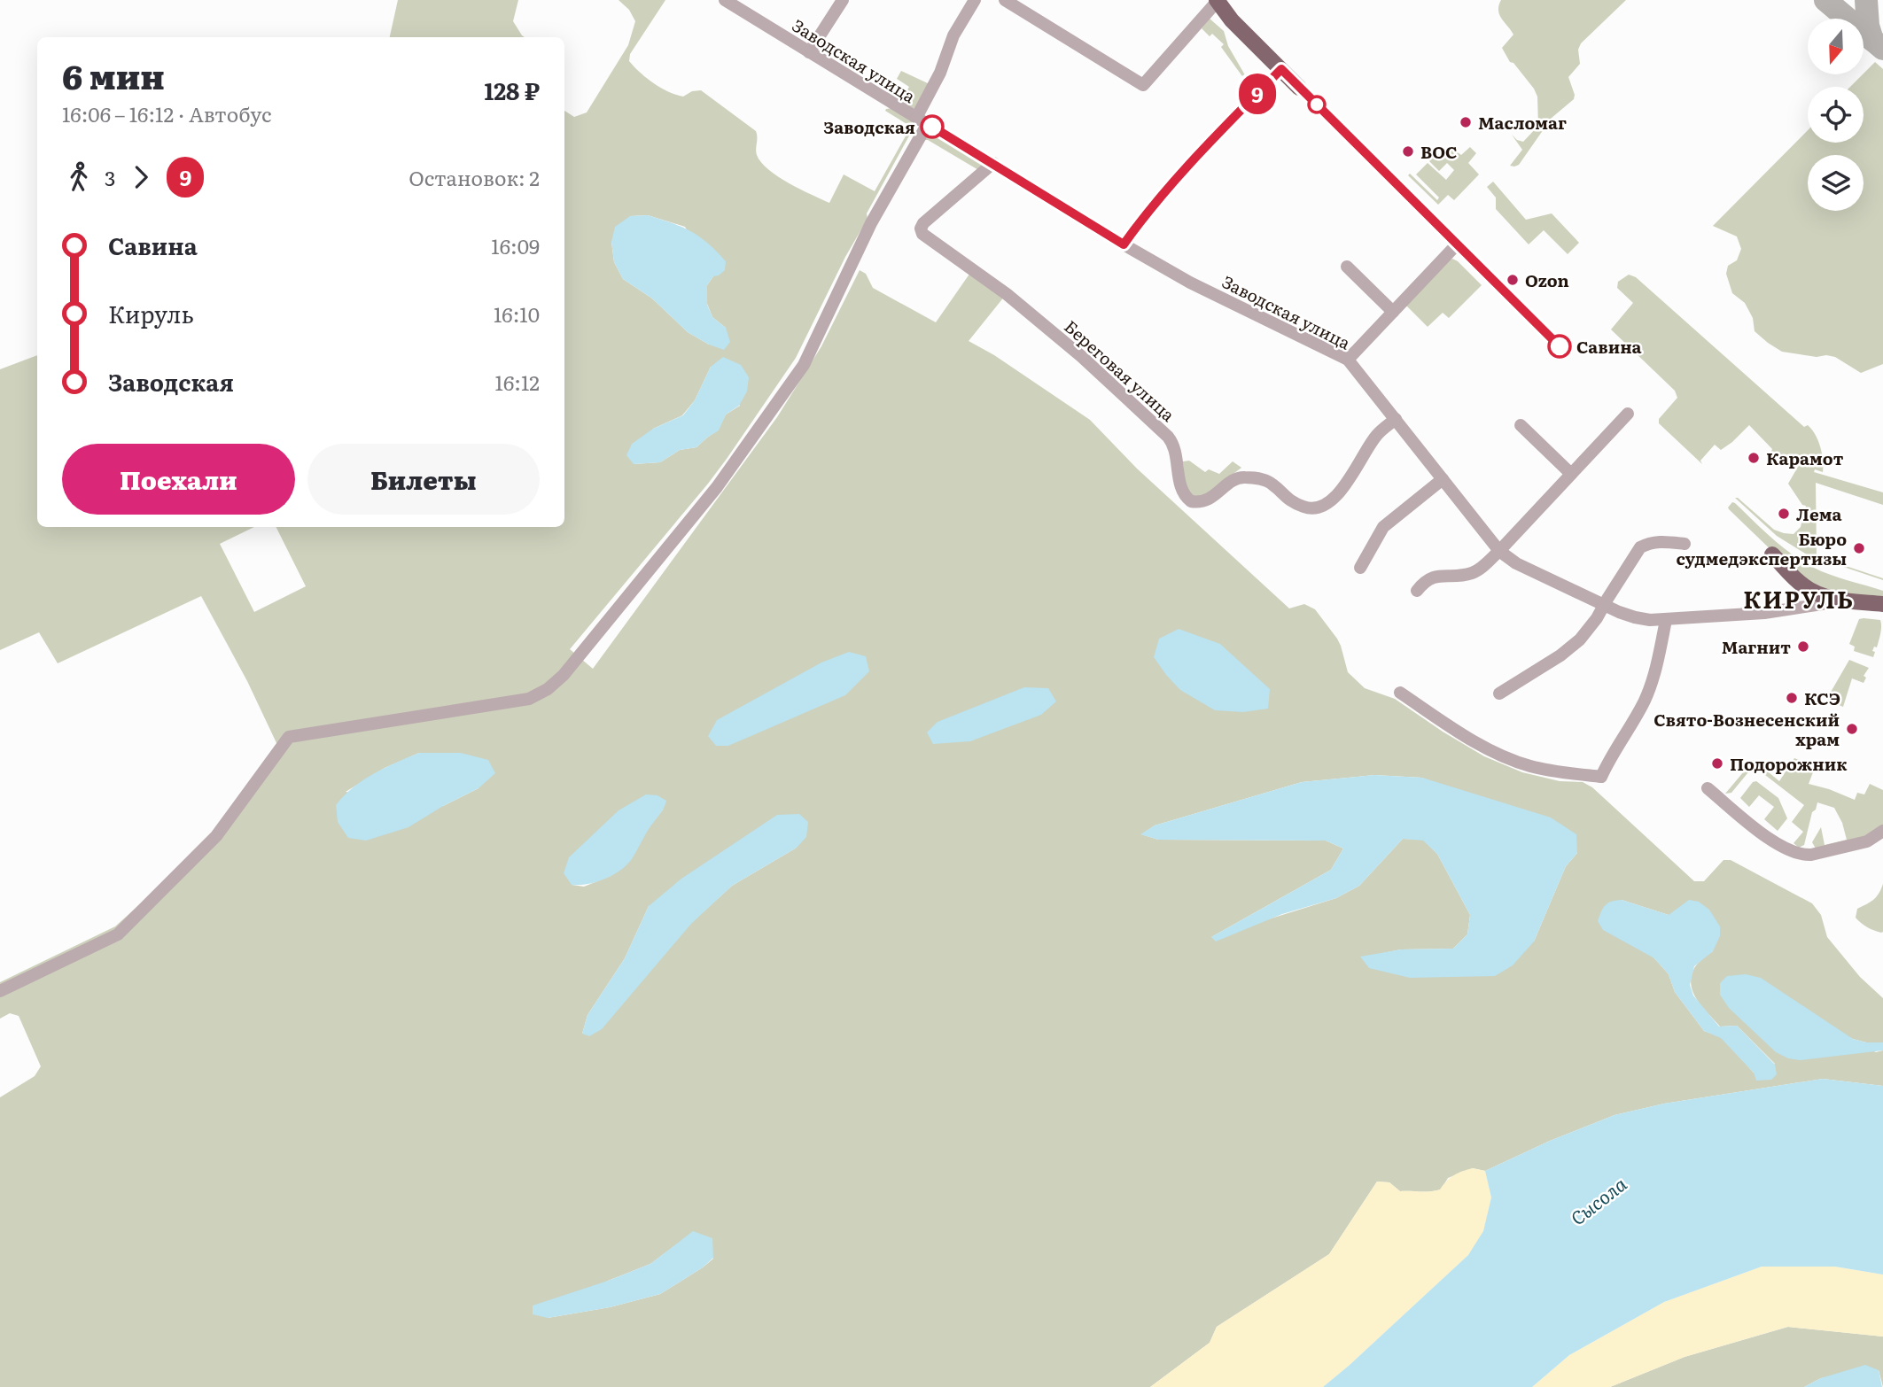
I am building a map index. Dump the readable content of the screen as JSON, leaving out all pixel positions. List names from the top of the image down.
{
  "streets": {
    "street": ["Заводская улица", "Береговая улица"]
  },
  "crossings": [
    ["Заводская улица", "Береговая улица"]
  ],
  "districts": ["КИРУЛЬ"],
  "water": ["Сысола"],
  "places": [
    "Масломаг",
    "Заводская",
    "ВОС",
    "Ozon",
    "Савина",
    "Карамот",
    "Лема",
    "Бюро судмедэкспертизы",
    "Магнит",
    "КСЭ",
    "Свято-Вознесенский храм",
    "Подорожник"
  ],
  "lines": ["bus line 9"],
  "north": "bottom",
  "page": {
    "on_map": "9",
    "heading": ["6 мин", "16:06 – 16:12 · Автобус", "128 ₽"],
    "legs": ["3", "9", "Остановок: 2"],
    "list": [
      {
        "name": "Савина",
        "value": "16:09"
      },
      {
        "name": "Кируль",
        "value": "16:10"
      },
      {
        "name": "Заводская",
        "value": "16:12"
      }
    ],
    "buttons": ["Поехали", "Билеты"]
  }
}
